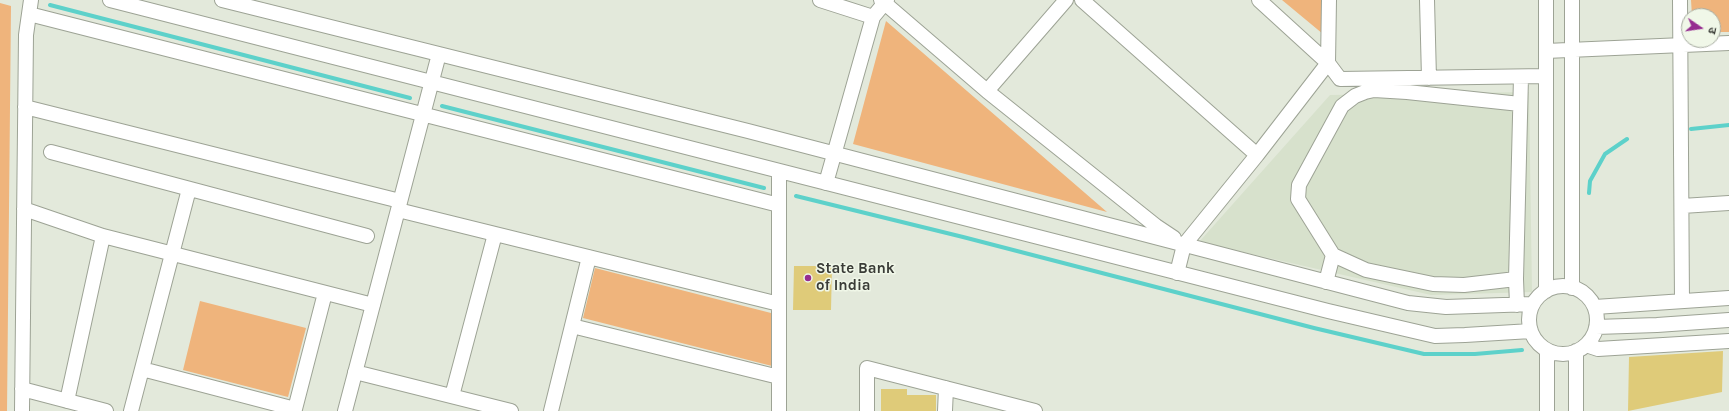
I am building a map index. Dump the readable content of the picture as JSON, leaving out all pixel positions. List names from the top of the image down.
{
  "places": ["State Bank of India"],
  "north": "right"
}
